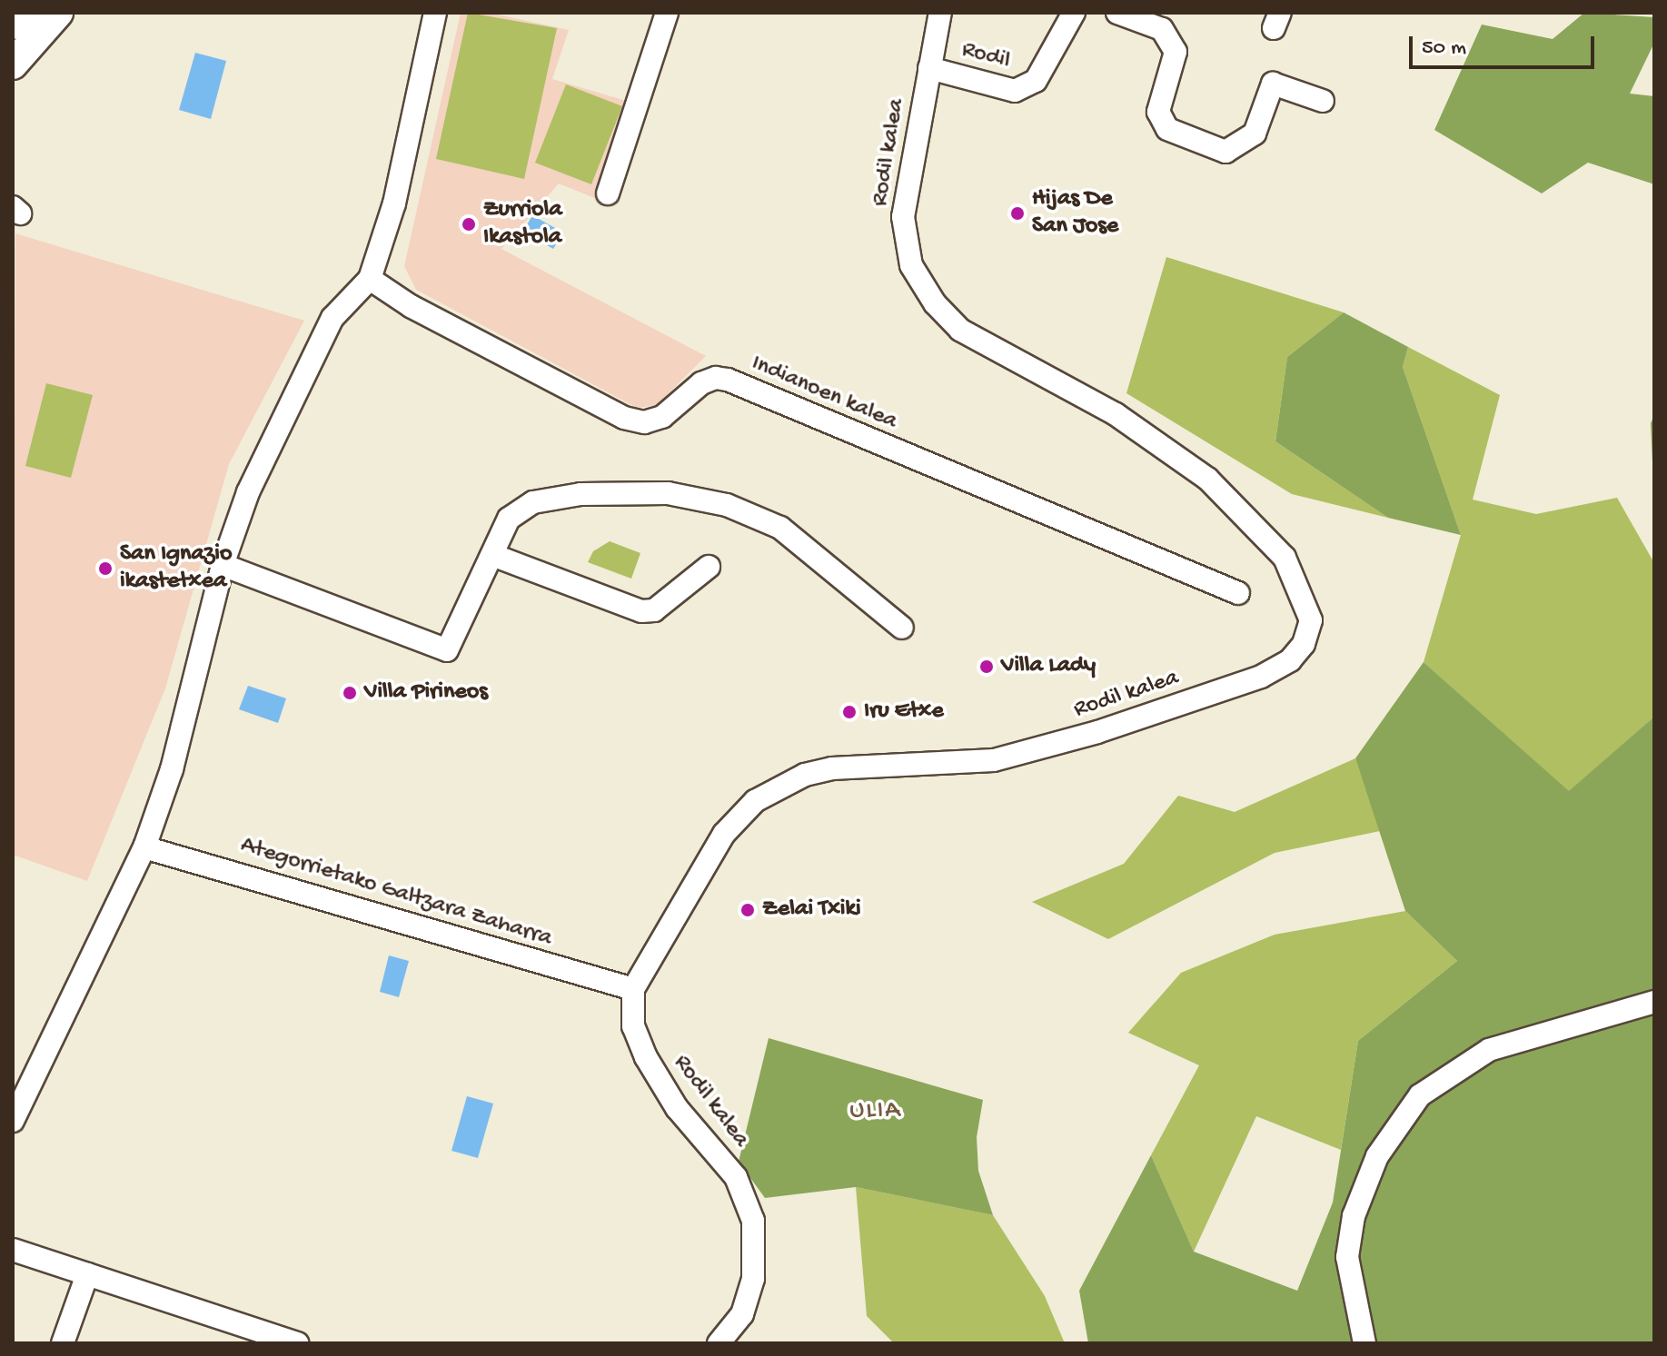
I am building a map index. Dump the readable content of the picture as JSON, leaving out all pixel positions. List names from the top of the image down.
{
  "streets": {
    "street": [
      "Rodil",
      "Rodil kalea",
      "Indianoen kalea",
      "Ategorrietako Galtzara Zaharra"
    ]
  },
  "crossings": [
    ["Rodil", "Rodil kalea"],
    ["Rodil kalea", "Ategorrietako Galtzara Zaharra"]
  ],
  "districts": ["ULIA"],
  "places": [
    "Hijas De San Jose",
    "Zurriola Ikastola",
    "San Ignazio ikastetxea",
    "Villa Lady",
    "Villa Pirineos",
    "Iru Etxe",
    "Zelai Txiki"
  ],
  "scale_bar": "50 m"
}
